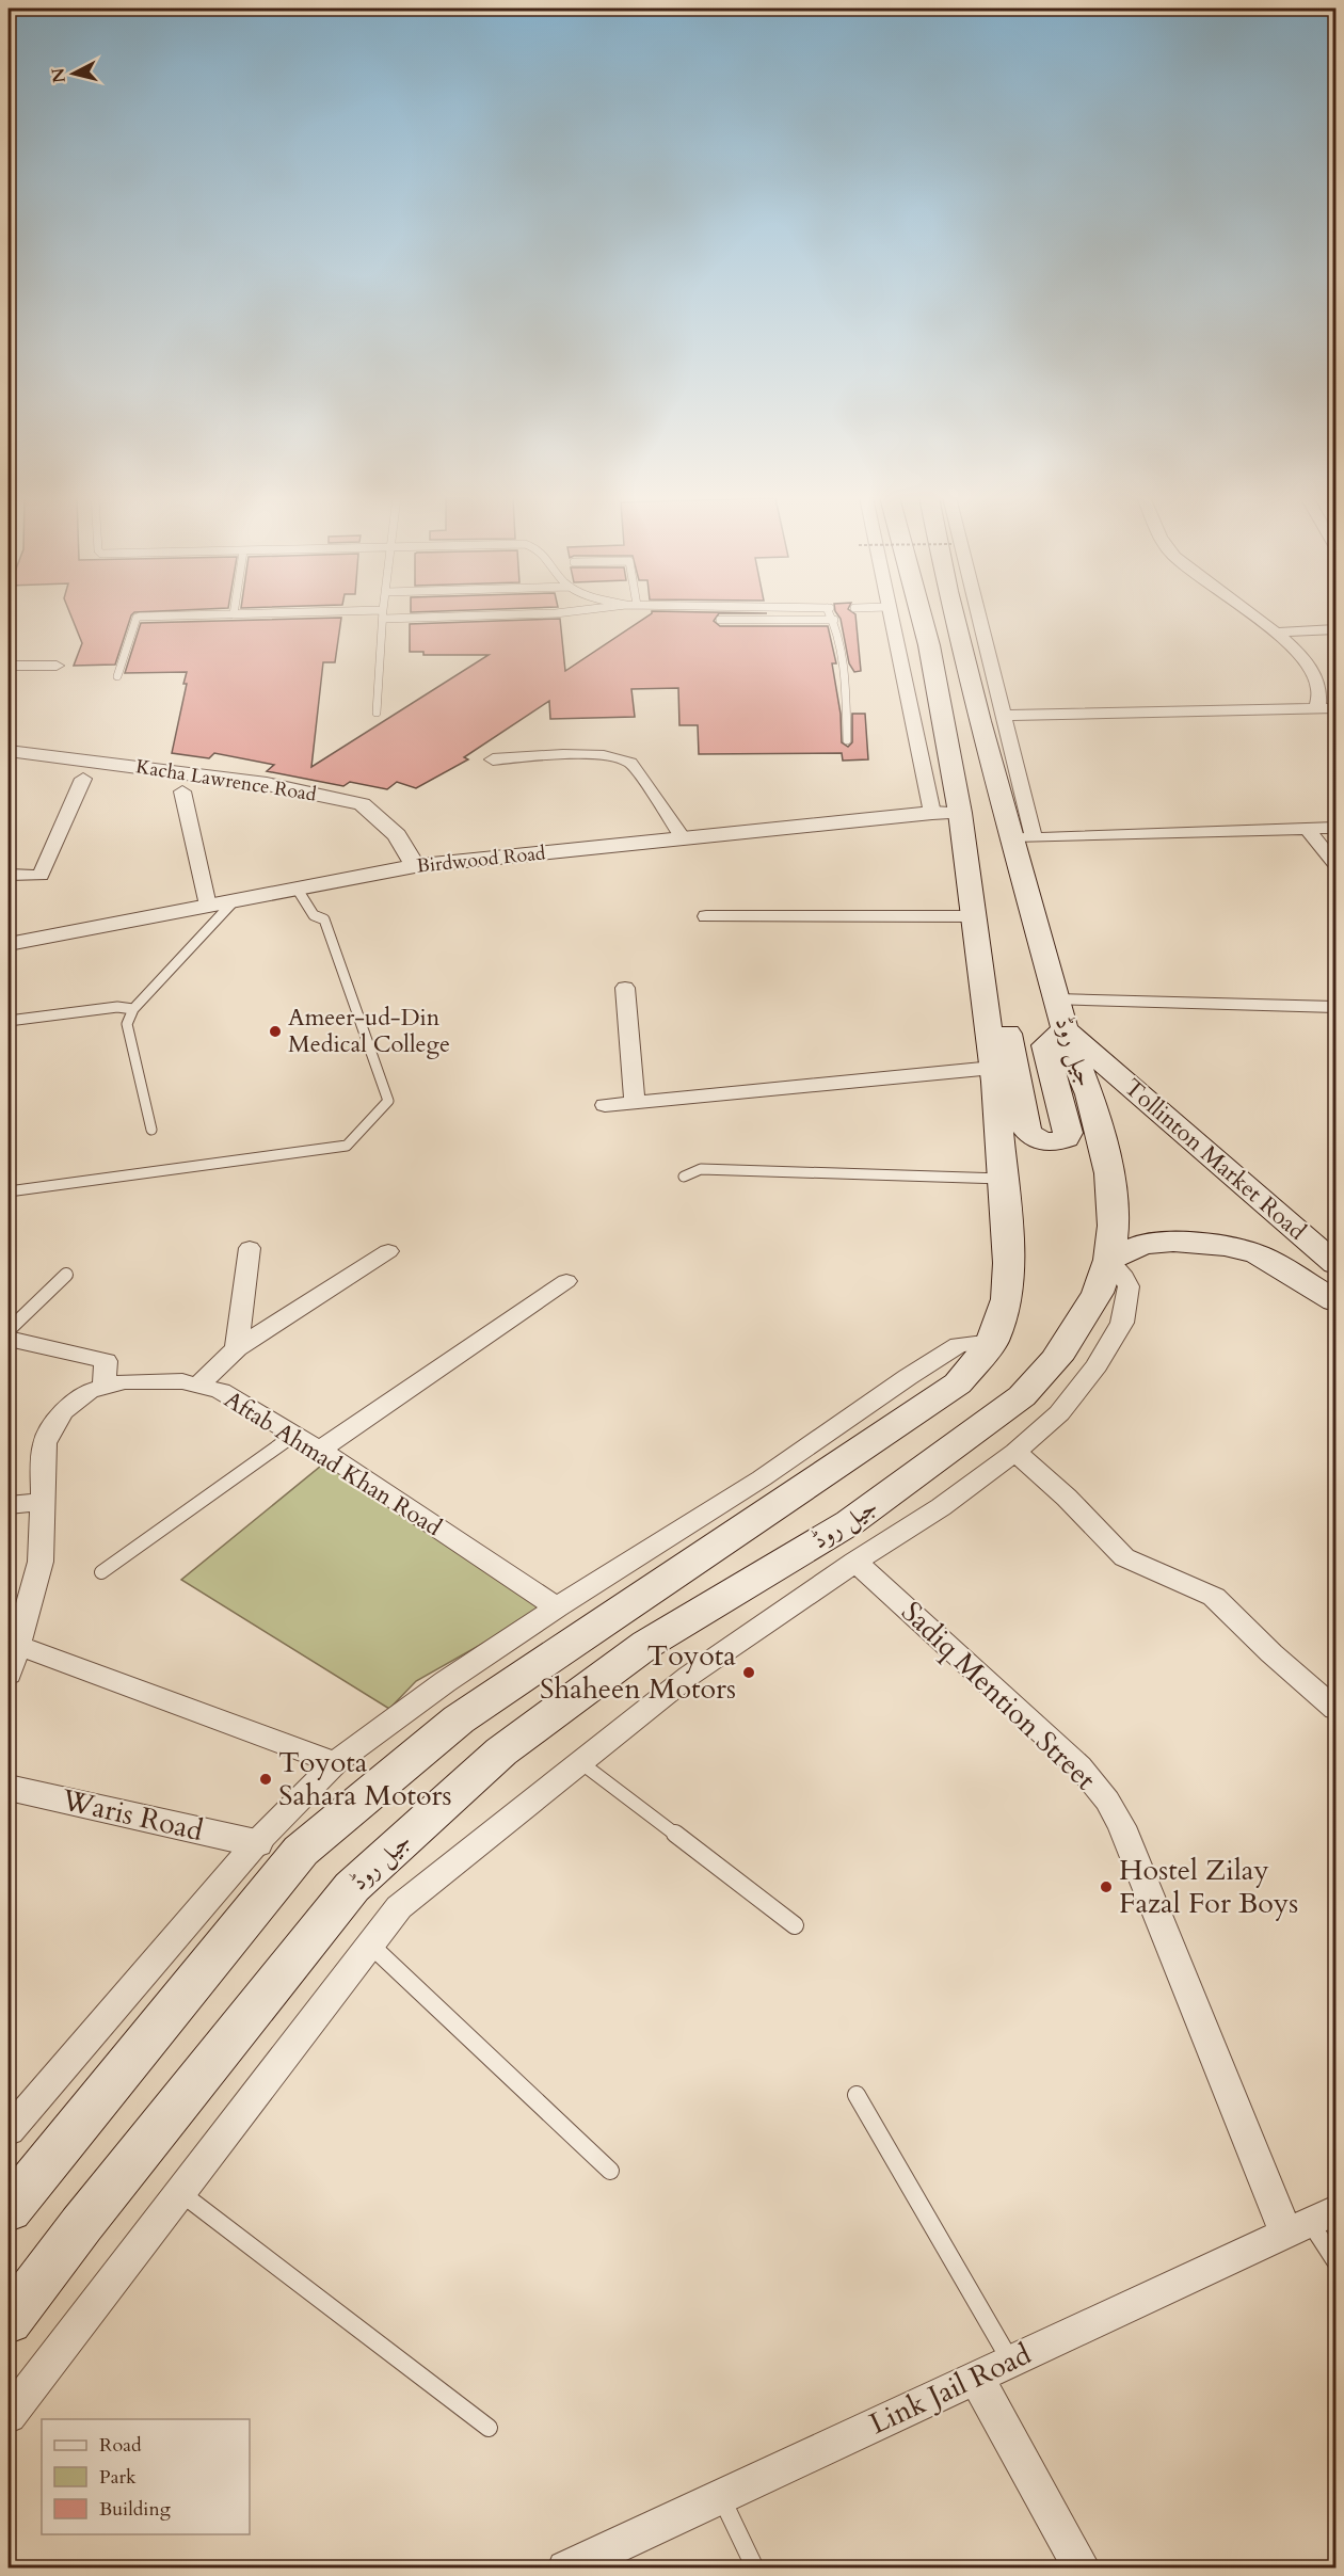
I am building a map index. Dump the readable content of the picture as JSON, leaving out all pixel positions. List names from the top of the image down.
{
  "streets": {
    "main road": ["جیل روڈ", "Tollinton Market Road"],
    "street": [
      "Kacha Lawrence Road",
      "Birdwood Road",
      "Aftab Ahmad Khan Road",
      "Sadiq Mention Street",
      "Waris Road",
      "Link Jail Road"
    ]
  },
  "crossings": [
    ["Kacha Lawrence Road", "Birdwood Road"],
    ["جیل روڈ", "Tollinton Market Road"],
    ["Sadiq Mention Street", "Link Jail Road"]
  ],
  "places": [
    "Ameer-ud-Din Medical College",
    "Toyota Shaheen Motors",
    "Toyota Sahara Motors",
    "Hostel Zilay Fazal For Boys"
  ],
  "legend": ["Road", "Park", "Building"],
  "north": "left"
}
